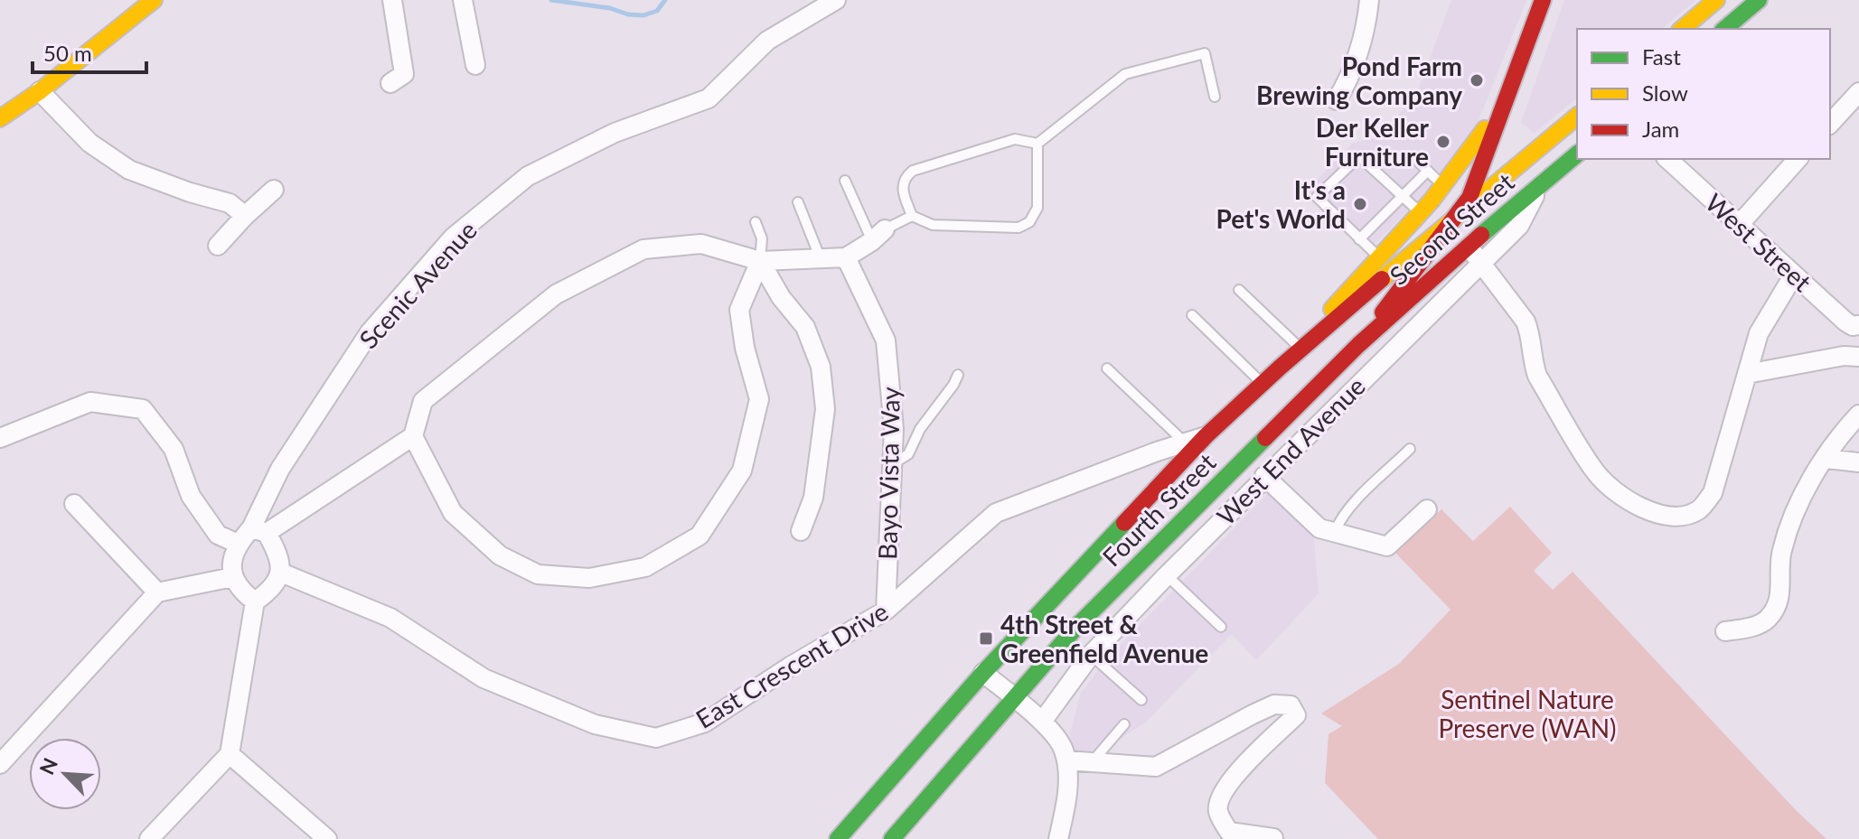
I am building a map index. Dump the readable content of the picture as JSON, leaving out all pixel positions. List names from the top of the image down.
{
  "streets": {
    "main road": ["Second Street", "Fourth Street"],
    "street": [
      "West Street",
      "Scenic Avenue",
      "West End Avenue",
      "Bayo Vista Way",
      "East Crescent Drive"
    ]
  },
  "crossings": [
    ["Second Street", "West End Avenue"],
    ["Second Street", "Fourth Street"],
    ["Scenic Avenue", "East Crescent Drive"],
    ["Bayo Vista Way", "East Crescent Drive"],
    ["Fourth Street", "East Crescent Drive"]
  ],
  "parks": ["Sentinel Nature Preserve (WAN)"],
  "places": {
    "other": ["Pond Farm Brewing Company", "Der Keller Furniture", "It's a Pet's World"],
    "transit": ["4th Street & Greenfield Avenue"]
  },
  "legend": ["Fast", "Slow", "Jam"],
  "scale_bar": "50 m",
  "north": "top left"
}
